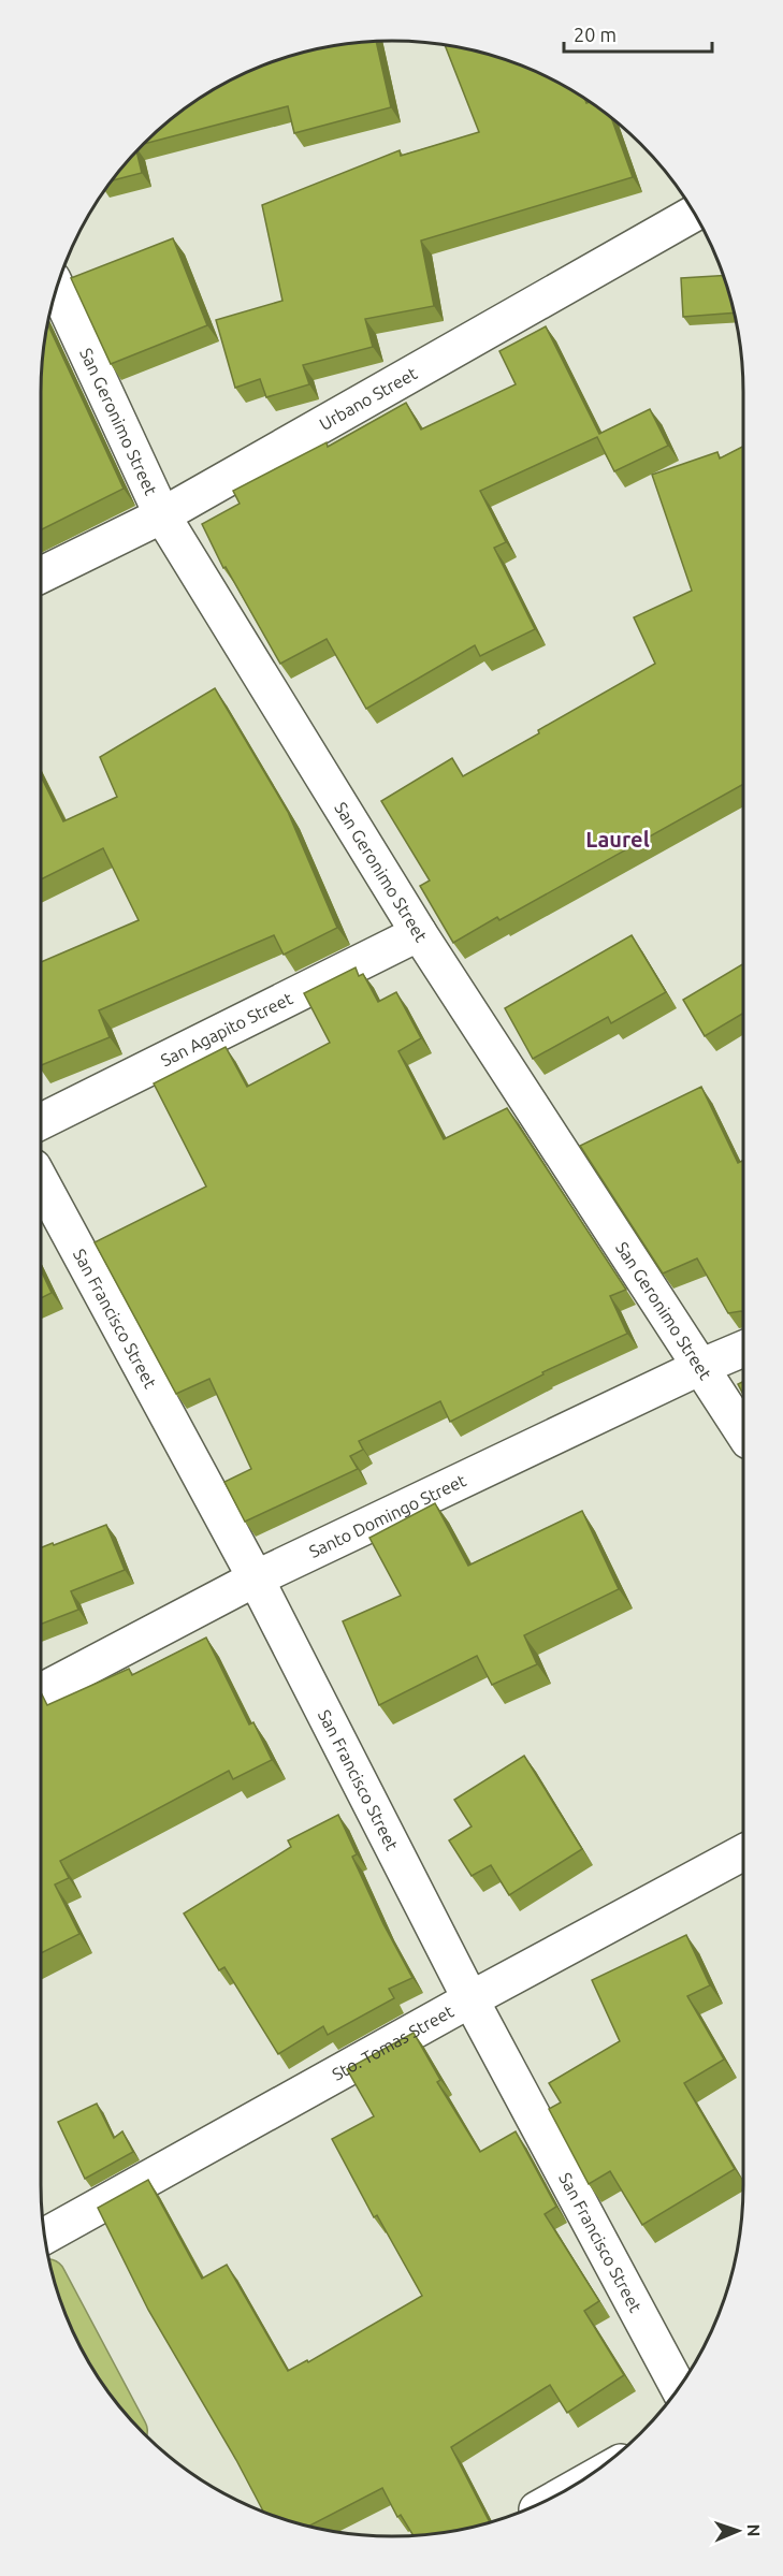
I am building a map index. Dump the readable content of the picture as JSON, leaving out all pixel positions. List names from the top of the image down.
{
  "streets": {
    "street": [
      "Urbano Street",
      "San Geronimo Street",
      "San Agapito Street",
      "San Francisco Street",
      "Santo Domingo Street",
      "Sto. Tomas Street"
    ]
  },
  "crossings": [
    ["Urbano Street", "San Geronimo Street"],
    ["San Geronimo Street", "San Agapito Street"],
    ["San Geronimo Street", "Santo Domingo Street"],
    ["San Francisco Street", "Santo Domingo Street"],
    ["San Francisco Street", "Sto. Tomas Street"]
  ],
  "districts": ["Laurel"],
  "scale_bar": "20 m",
  "north": "right"
}
